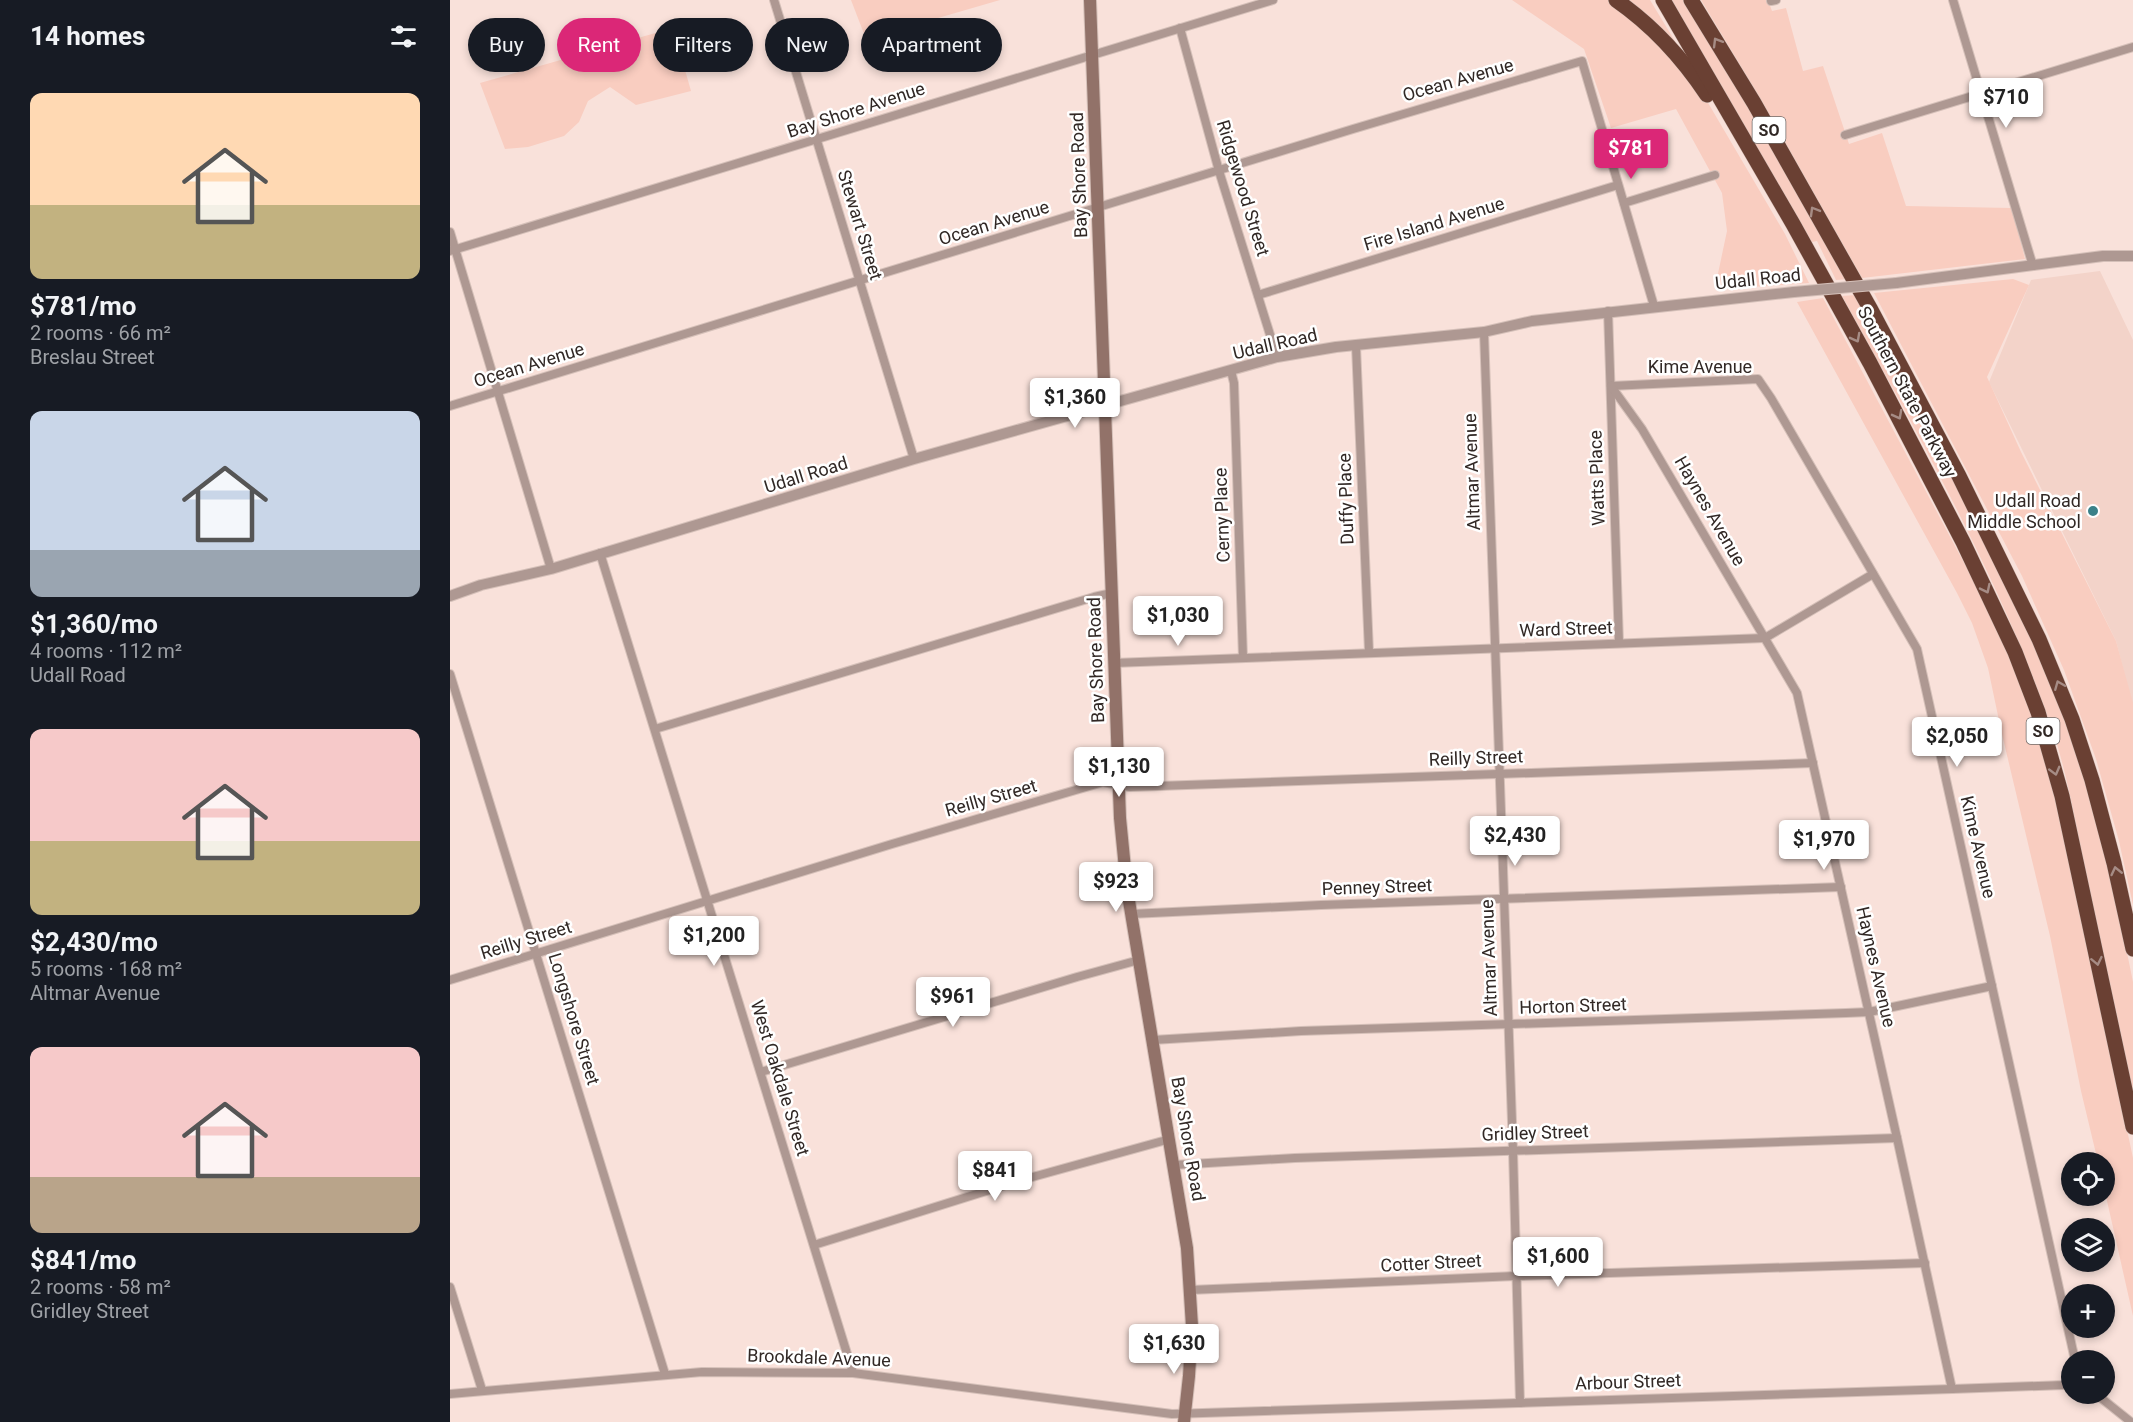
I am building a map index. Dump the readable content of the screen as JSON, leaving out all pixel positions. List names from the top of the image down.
{
  "streets": {
    "highway": ["SO", "Southern State Parkway"],
    "main road": ["Bay Shore Road"],
    "street": [
      "Ocean Avenue",
      "Bay Shore Avenue",
      "Ridgewood Street",
      "Fire Island Avenue",
      "Stewart Street",
      "Udall Road",
      "Kime Avenue",
      "Altmar Avenue",
      "Watts Place",
      "Duffy Place",
      "Haynes Avenue",
      "Cerny Place",
      "Ward Street",
      "Reilly Street",
      "Penney Street",
      "Horton Street",
      "Longshore Street",
      "West Oakdale Street",
      "Gridley Street",
      "Cotter Street",
      "Brookdale Avenue",
      "Arbour Street"
    ]
  },
  "crossings": [
    ["Ocean Avenue", "Bay Shore Road"],
    ["Ocean Avenue", "Ridgewood Street"],
    ["Ocean Avenue", "Fire Island Avenue"],
    ["Ocean Avenue", "Stewart Street"],
    ["Bay Shore Avenue", "Bay Shore Road"],
    ["Bay Shore Avenue", "Ridgewood Street"],
    ["Bay Shore Avenue", "Stewart Street"],
    ["Bay Shore Road", "Udall Road"],
    ["Bay Shore Road", "Ward Street"],
    ["Bay Shore Road", "Reilly Street"],
    ["Bay Shore Road", "Penney Street"],
    ["Bay Shore Road", "Horton Street"],
    ["Bay Shore Road", "Gridley Street"],
    ["Bay Shore Road", "Cotter Street"],
    ["Bay Shore Road", "Brookdale Avenue"],
    ["Bay Shore Road", "Arbour Street"],
    ["Ridgewood Street", "Fire Island Avenue"],
    ["Ridgewood Street", "Udall Road"],
    ["Stewart Street", "Udall Road"],
    ["Udall Road", "Altmar Avenue"],
    ["Udall Road", "Watts Place"],
    ["Udall Road", "Duffy Place"],
    ["Udall Road", "Cerny Place"],
    ["Udall Road", "West Oakdale Street"],
    ["Kime Avenue", "Watts Place"],
    ["Kime Avenue", "Haynes Avenue"],
    ["Kime Avenue", "Ward Street"],
    ["Kime Avenue", "Horton Street"],
    ["Altmar Avenue", "Ward Street"],
    ["Altmar Avenue", "Reilly Street"],
    ["Altmar Avenue", "Penney Street"],
    ["Altmar Avenue", "Horton Street"],
    ["Altmar Avenue", "Gridley Street"],
    ["Altmar Avenue", "Cotter Street"],
    ["Altmar Avenue", "Arbour Street"],
    ["Watts Place", "Haynes Avenue"],
    ["Watts Place", "Ward Street"],
    ["Duffy Place", "Ward Street"],
    ["Haynes Avenue", "Ward Street"],
    ["Haynes Avenue", "Reilly Street"],
    ["Haynes Avenue", "Penney Street"],
    ["Haynes Avenue", "Horton Street"],
    ["Haynes Avenue", "Gridley Street"],
    ["Haynes Avenue", "Cotter Street"],
    ["Haynes Avenue", "Arbour Street"],
    ["Cerny Place", "Ward Street"],
    ["Reilly Street", "Longshore Street"],
    ["Reilly Street", "West Oakdale Street"],
    ["Longshore Street", "Brookdale Avenue"],
    ["West Oakdale Street", "Brookdale Avenue"],
    ["Brookdale Avenue", "Arbour Street"]
  ],
  "places": ["Udall Road Middle School"],
  "page": {
    "heading": "14 homes",
    "chip": [
      "Buy",
      "Rent",
      "Filters",
      "New",
      "Apartment"
    ],
    "list": [
      {
        "name": "$781/mo",
        "note": "2 rooms · 66 m² · Breslau Street"
      },
      {
        "name": "$1,360/mo",
        "note": "4 rooms · 112 m² · Udall Road"
      },
      {
        "name": "$2,430/mo",
        "note": "5 rooms · 168 m² · Altmar Avenue"
      },
      {
        "name": "$841/mo",
        "note": "2 rooms · 58 m² · Gridley Street"
      }
    ],
    "price": [
      "$710",
      "$781",
      "$1,360",
      "$1,030",
      "$2,050",
      "$1,130",
      "$2,430",
      "$1,970",
      "$923",
      "$1,200",
      "$961",
      "$841",
      "$1,600",
      "$1,630"
    ],
    "map_buttons": ["+", "−"]
  }
}
